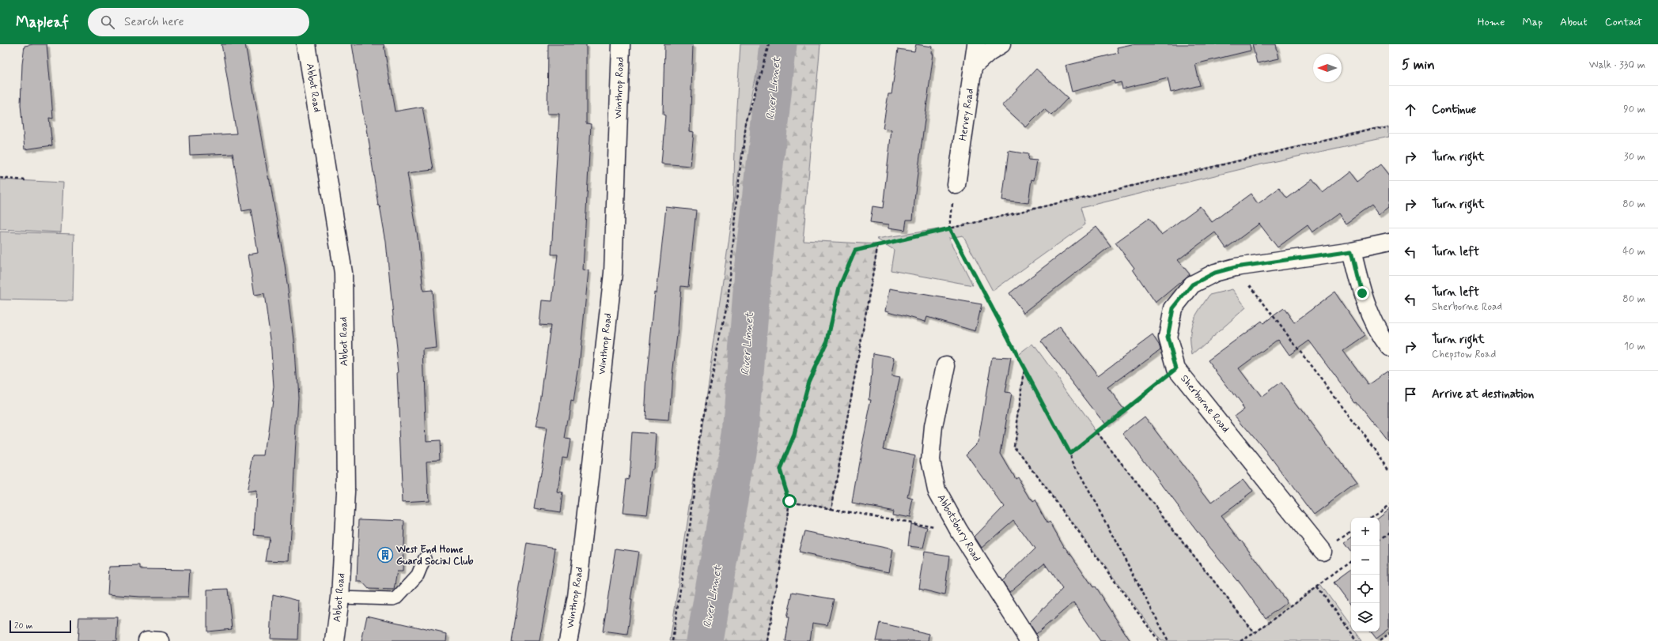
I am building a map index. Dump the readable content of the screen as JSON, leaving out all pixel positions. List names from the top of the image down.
{
  "streets": {
    "street": [
      "Abbot Road",
      "Winthrop Road",
      "Hervey Road",
      "Sherborne Road",
      "Abbotsbury Road"
    ]
  },
  "water": ["River Linnet"],
  "places": {
    "building": ["West End Home Guard Social Club"]
  },
  "scale_bar": "20 m",
  "north": "left",
  "page": {
    "header": "Mapleaf",
    "search": "Search here",
    "nav": [
      "Home",
      "Map",
      "About",
      "Contact"
    ],
    "heading": ["5 min", "Walk · 330 m"],
    "list": [
      ["Continue", "90 m"],
      ["Turn right", "30 m"],
      ["Turn right", "80 m"],
      ["Turn left", "40 m"],
      ["Turn left", "Sherborne Road", "80 m"],
      ["Turn right", "Chepstow Road", "10 m"],
      "Arrive at destination"
    ],
    "map_buttons": ["+", "−"],
    "scale": "20 m"
  }
}
